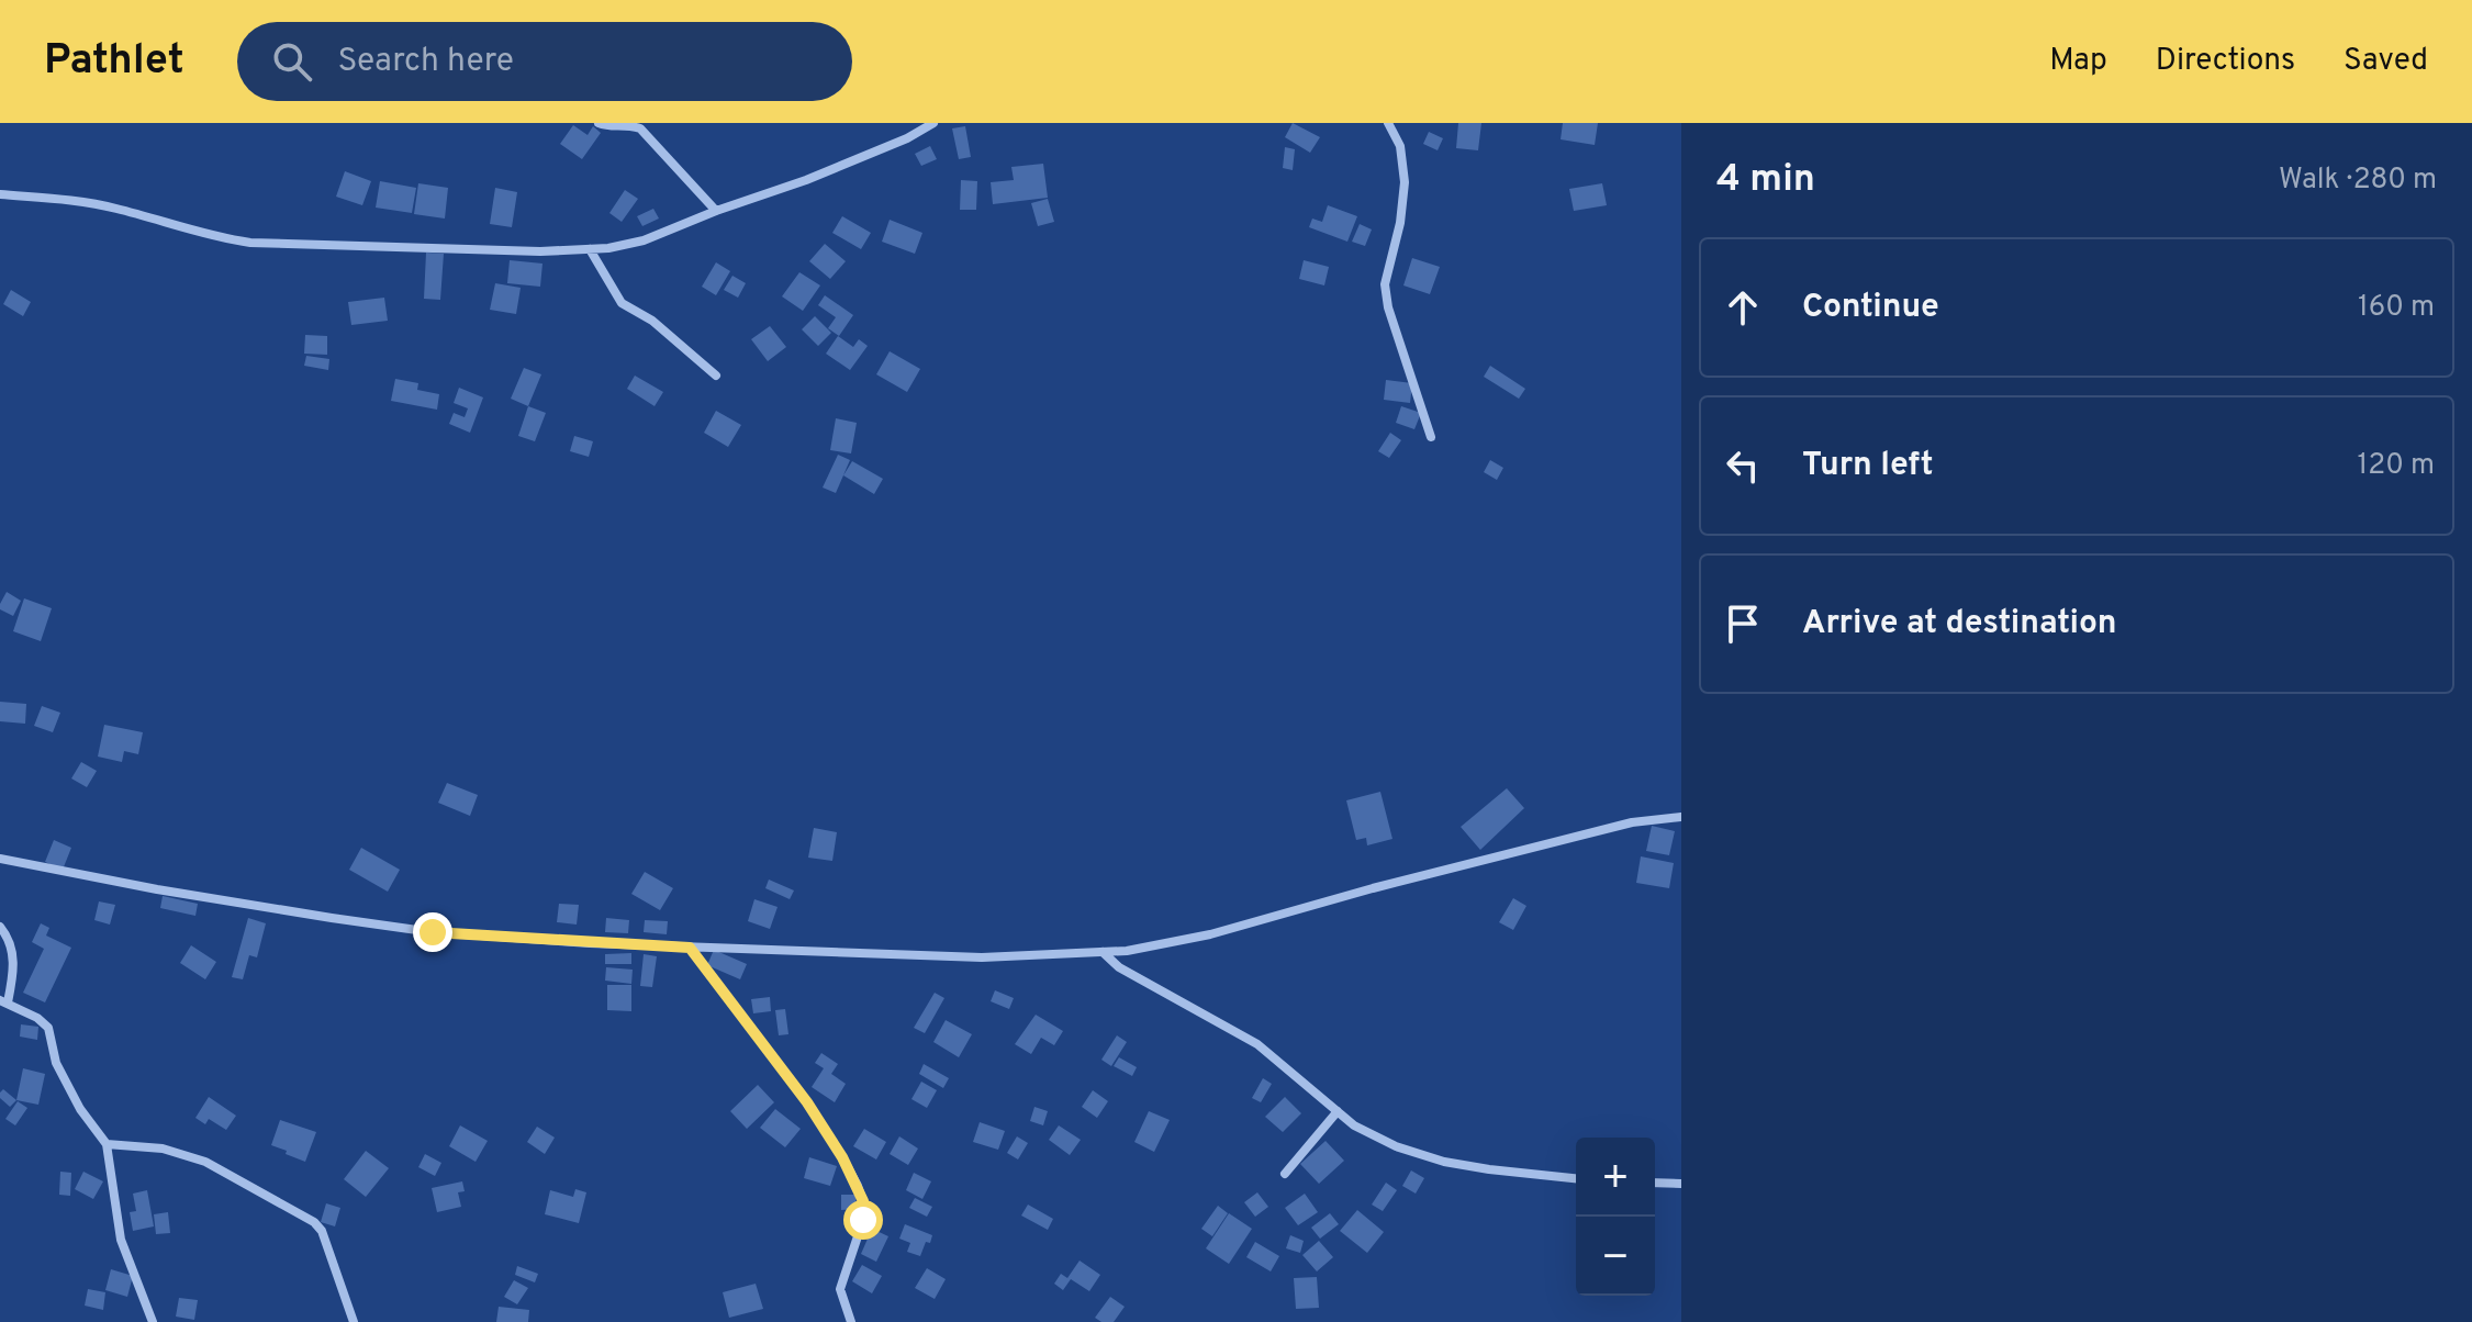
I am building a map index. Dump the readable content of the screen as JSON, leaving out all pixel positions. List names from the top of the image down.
{
  "page": {
    "header": "Pathlet",
    "search": "Search here",
    "nav": ["Map", "Directions", "Saved"],
    "heading": ["4 min", "Walk · 280 m"],
    "list": [
      ["Continue", "160 m"],
      ["Turn left", "120 m"],
      "Arrive at destination"
    ],
    "map_buttons": ["+", "−"]
  }
}
